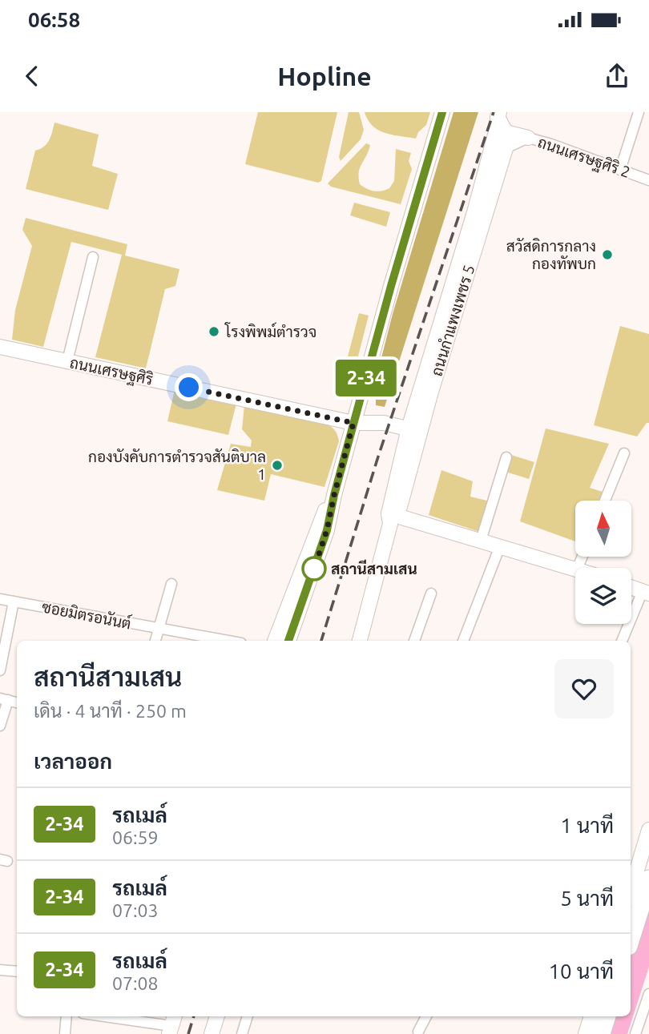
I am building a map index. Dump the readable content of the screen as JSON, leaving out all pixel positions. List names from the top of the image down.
{
  "streets": {
    "street": [
      "ถนนเศรษฐศิริ 2",
      "ถนนกำแพงเพชร 5",
      "ถนนเศรษฐศิริ",
      "ซอยมิตรอนันต์"
    ]
  },
  "crossings": [
    ["ถนนเศรษฐศิริ 2", "ถนนกำแพงเพชร 5"],
    ["ถนนกำแพงเพชร 5", "ถนนเศรษฐศิริ"]
  ],
  "places": [
    "สวัสดิการกลาง กองทัพบก",
    "โรงพิพม์ตำรวจ",
    "กองบังคับการตำรวจสันติบาล 1",
    "สถานีสามเสน"
  ],
  "lines": ["bus line 2-34"],
  "north": "top",
  "page": {
    "status": "06:58",
    "header": "Hopline",
    "on_map": "2-34",
    "heading": [
      ["สถานีสามเสน", "เดิน · 4 นาที · 250 m"],
      "เวลาออก"
    ],
    "list": [
      {
        "mark": "2-34",
        "name": "รถเมล์",
        "note": "06:59",
        "value": "1 นาที"
      },
      {
        "mark": "2-34",
        "name": "รถเมล์",
        "note": "07:03",
        "value": "5 นาที"
      },
      {
        "mark": "2-34",
        "name": "รถเมล์",
        "note": "07:08",
        "value": "10 นาที"
      }
    ]
  }
}
